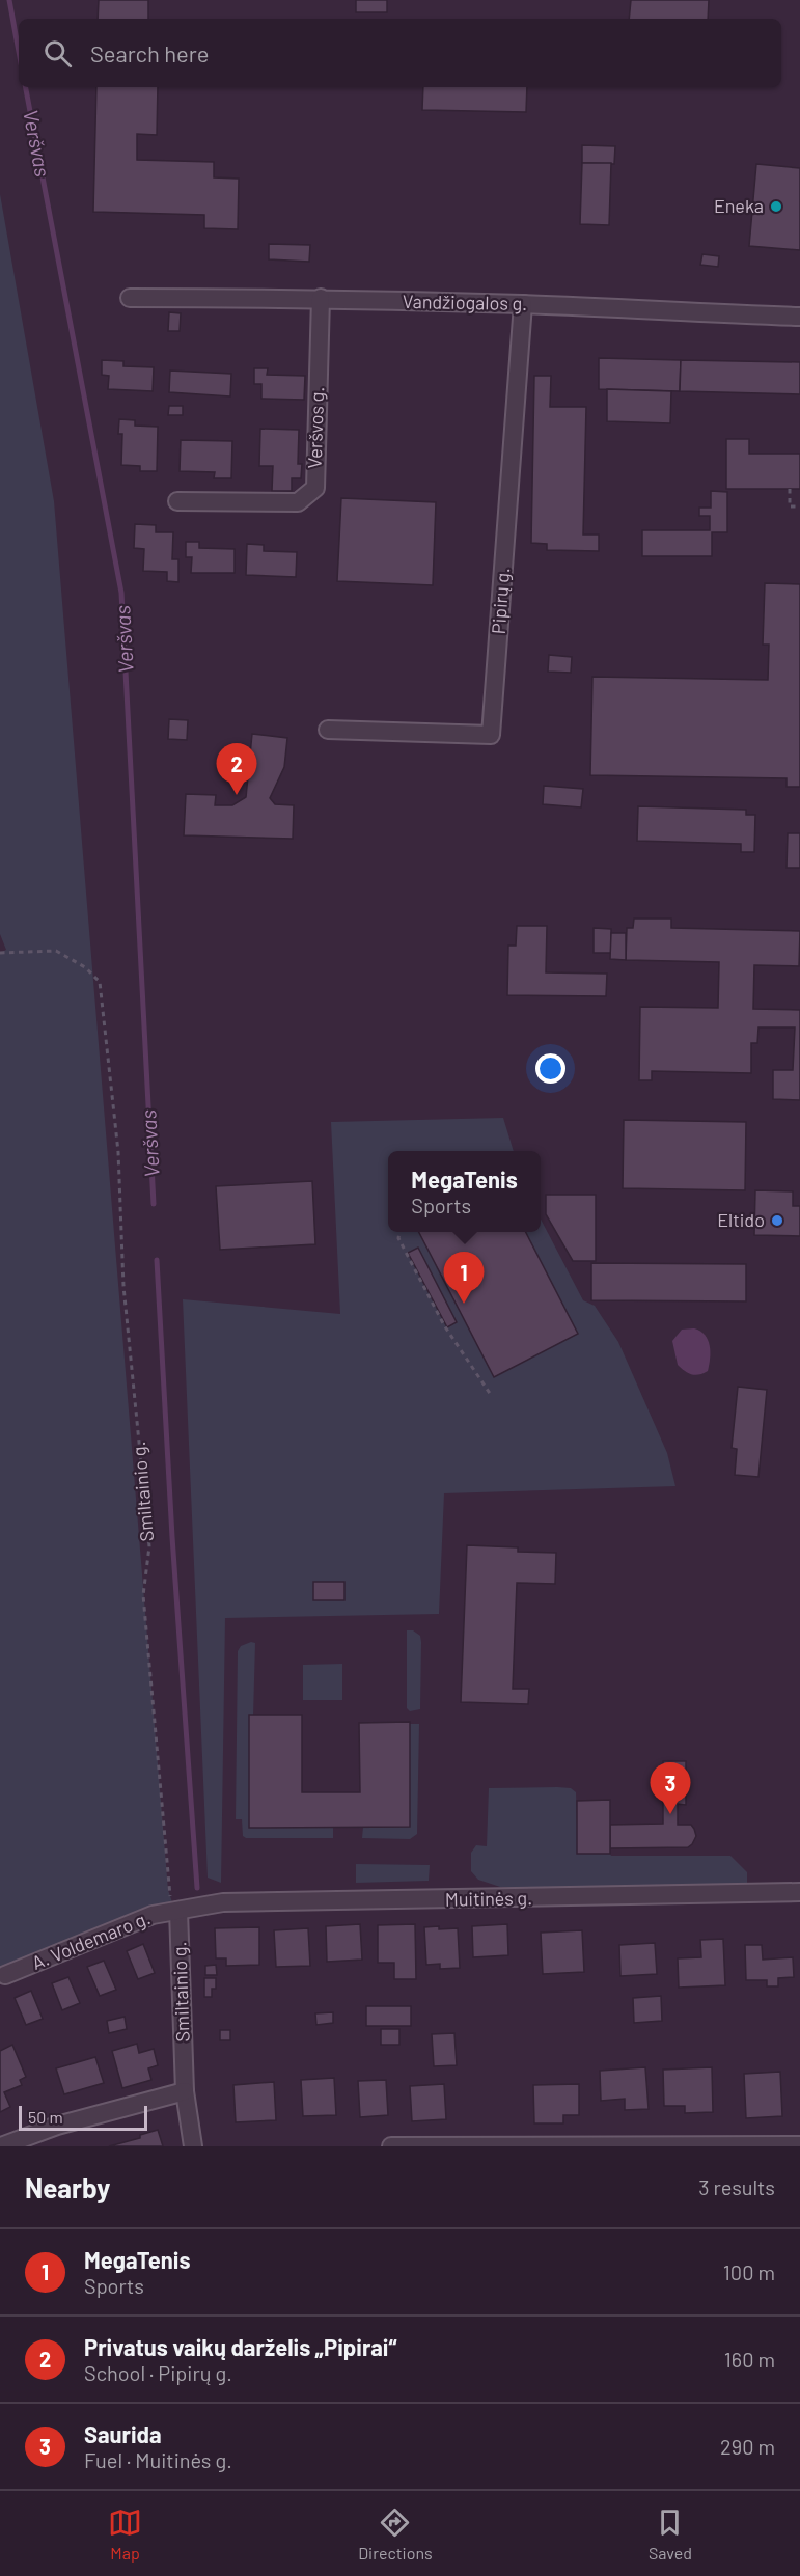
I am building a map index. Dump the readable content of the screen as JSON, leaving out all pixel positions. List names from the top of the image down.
{
  "streets": {
    "street": [
      "Vandžiogalos g.",
      "Veršvos g.",
      "Pipirų g.",
      "Smiltainio g.",
      "Muitinės g.",
      "A. Voldemaro g."
    ]
  },
  "crossings": [
    ["Vandžiogalos g.", "Veršvos g."],
    ["Vandžiogalos g.", "Pipirų g."],
    ["Smiltainio g.", "Muitinės g."],
    ["Smiltainio g.", "A. Voldemaro g."],
    ["Muitinės g.", "A. Voldemaro g."]
  ],
  "water": ["Veršvas"],
  "places": ["Eneka", "Eltido"],
  "scale_bar": "50 m",
  "page": {
    "search": "Search here",
    "pins": ["2", "1", "3"],
    "popup": ["MegaTenis", "Sports"],
    "scale": "50 m",
    "heading": ["Nearby", "3 results"],
    "list": [
      {
        "mark": "1",
        "name": "MegaTenis",
        "note": "Sports",
        "value": "100 m"
      },
      {
        "mark": "2",
        "name": "Privatus vaikų darželis „Pipirai“",
        "note": "School · Pipirų g.",
        "value": "160 m"
      },
      {
        "mark": "3",
        "name": "Saurida",
        "note": "Fuel · Muitinės g.",
        "value": "290 m"
      }
    ],
    "nav": ["Map", "Directions", "Saved"]
  }
}
